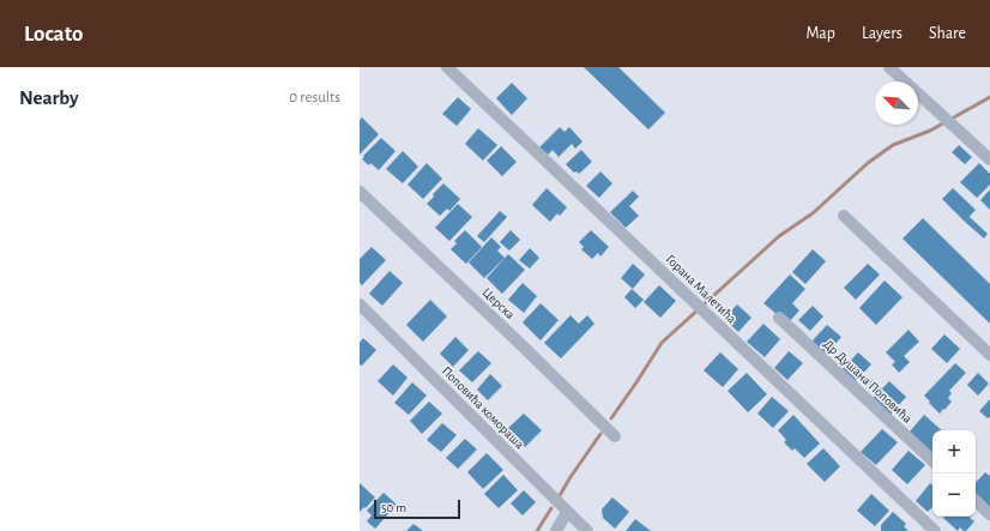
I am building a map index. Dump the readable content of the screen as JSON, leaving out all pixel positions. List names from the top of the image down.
{
  "streets": {
    "street": [
      "Горана Малетића",
      "Церска",
      "Др Душана Поповића",
      "Поповића комораша"
    ]
  },
  "scale_bar": "50 m",
  "north": "top left",
  "page": {
    "header": "Locato",
    "nav": ["Map", "Layers", "Share"],
    "heading": ["Nearby", "0 results"],
    "map_buttons": ["+", "−"],
    "scale": "50 m"
  }
}
